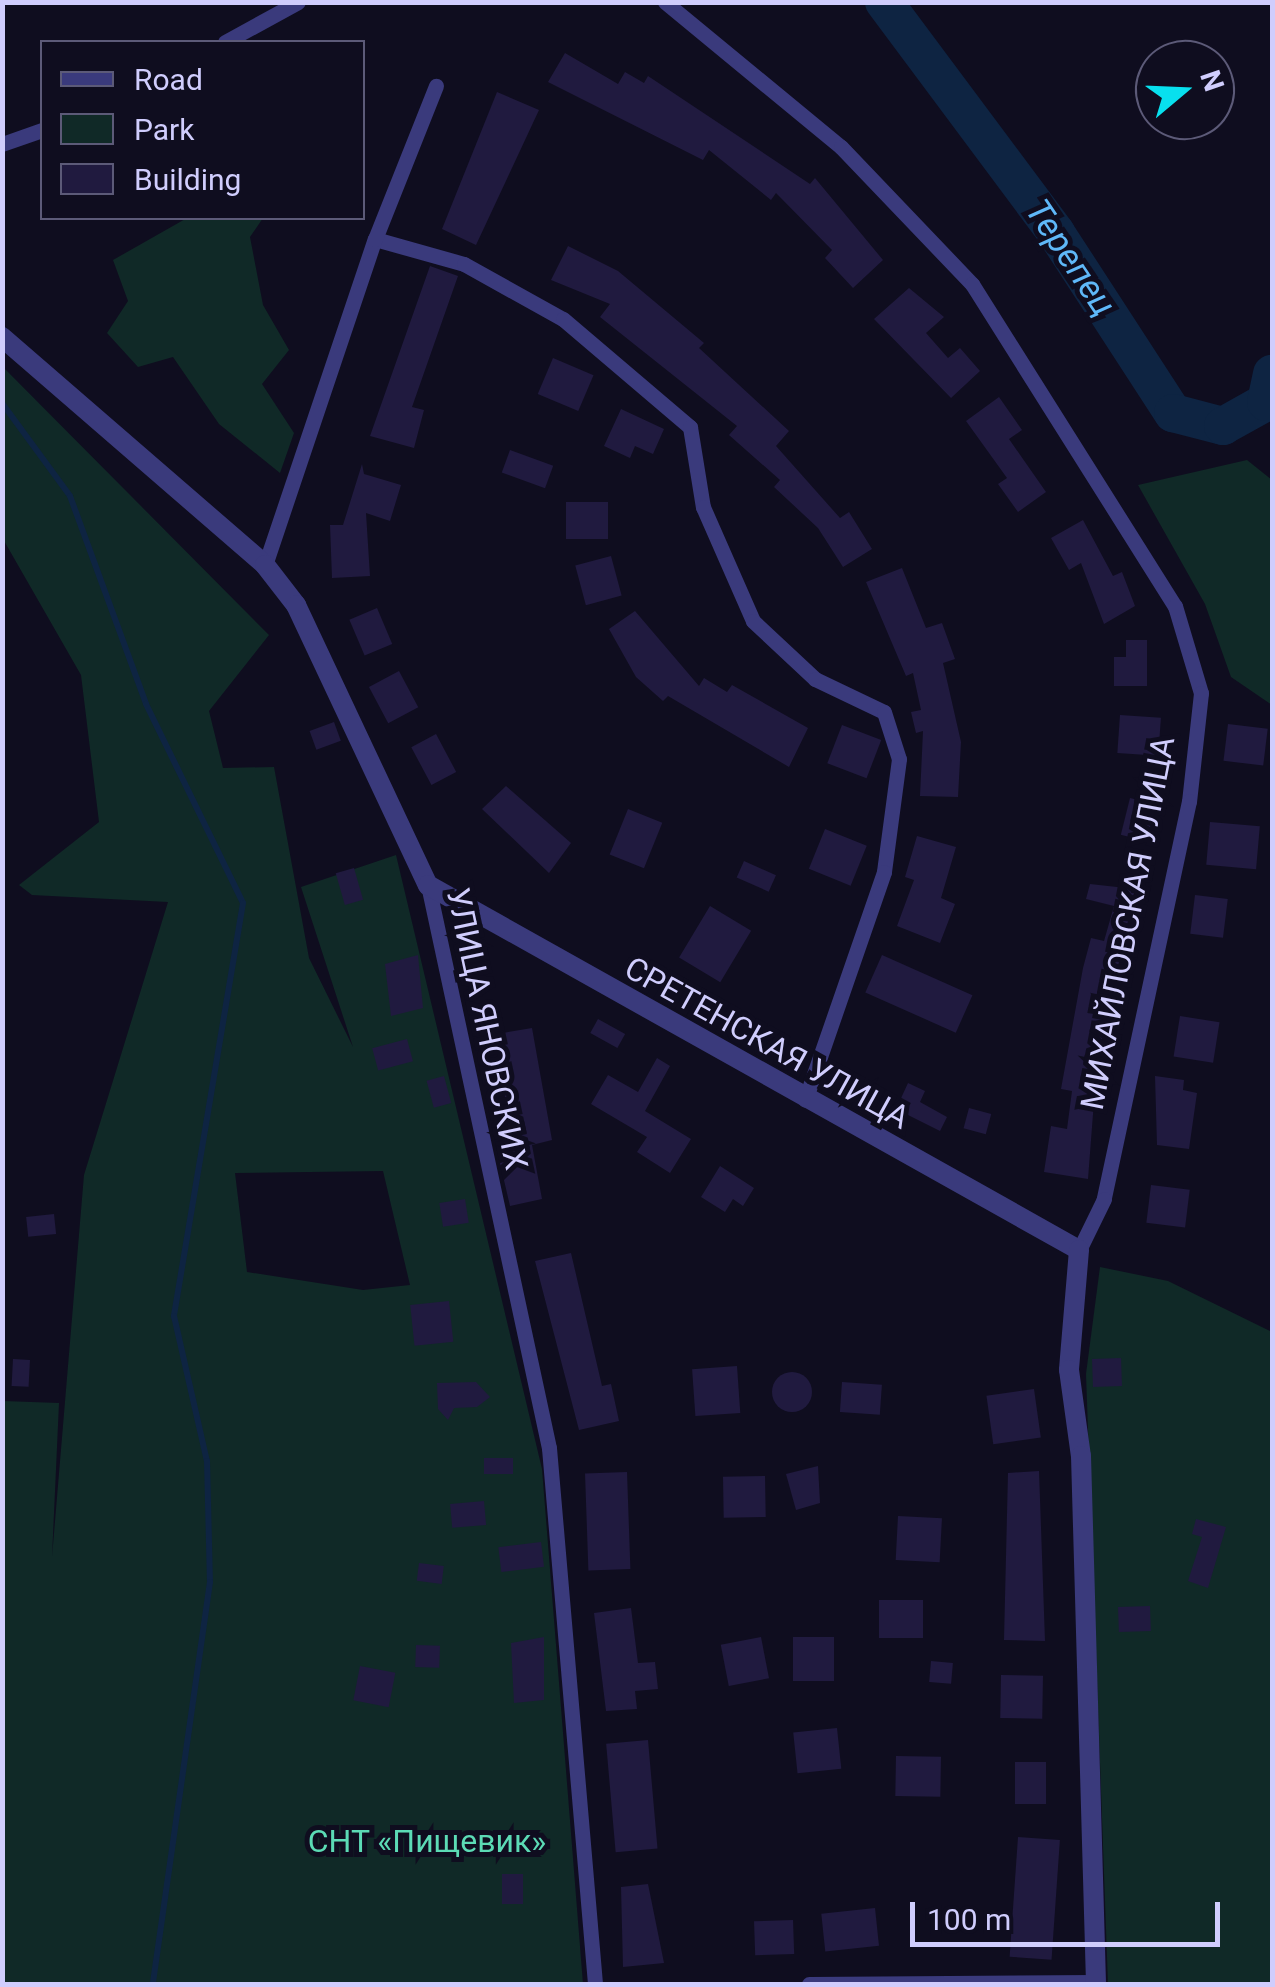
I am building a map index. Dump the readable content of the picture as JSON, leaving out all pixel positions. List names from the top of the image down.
{
  "streets": {
    "street": ["МИХАЙЛОВСКАЯ УЛИЦА", "УЛИЦА ЯНОВСКИХ", "СРЕТЕНСКАЯ УЛИЦА"]
  },
  "crossings": [
    ["МИХАЙЛОВСКАЯ УЛИЦА", "СРЕТЕНСКАЯ УЛИЦА"],
    ["УЛИЦА ЯНОВСКИХ", "СРЕТЕНСКАЯ УЛИЦА"]
  ],
  "water": ["Терепец"],
  "parks": ["СНТ «Пищевик»"],
  "legend": ["Road", "Park", "Building"],
  "scale_bar": "100 m",
  "north": "right"
}
